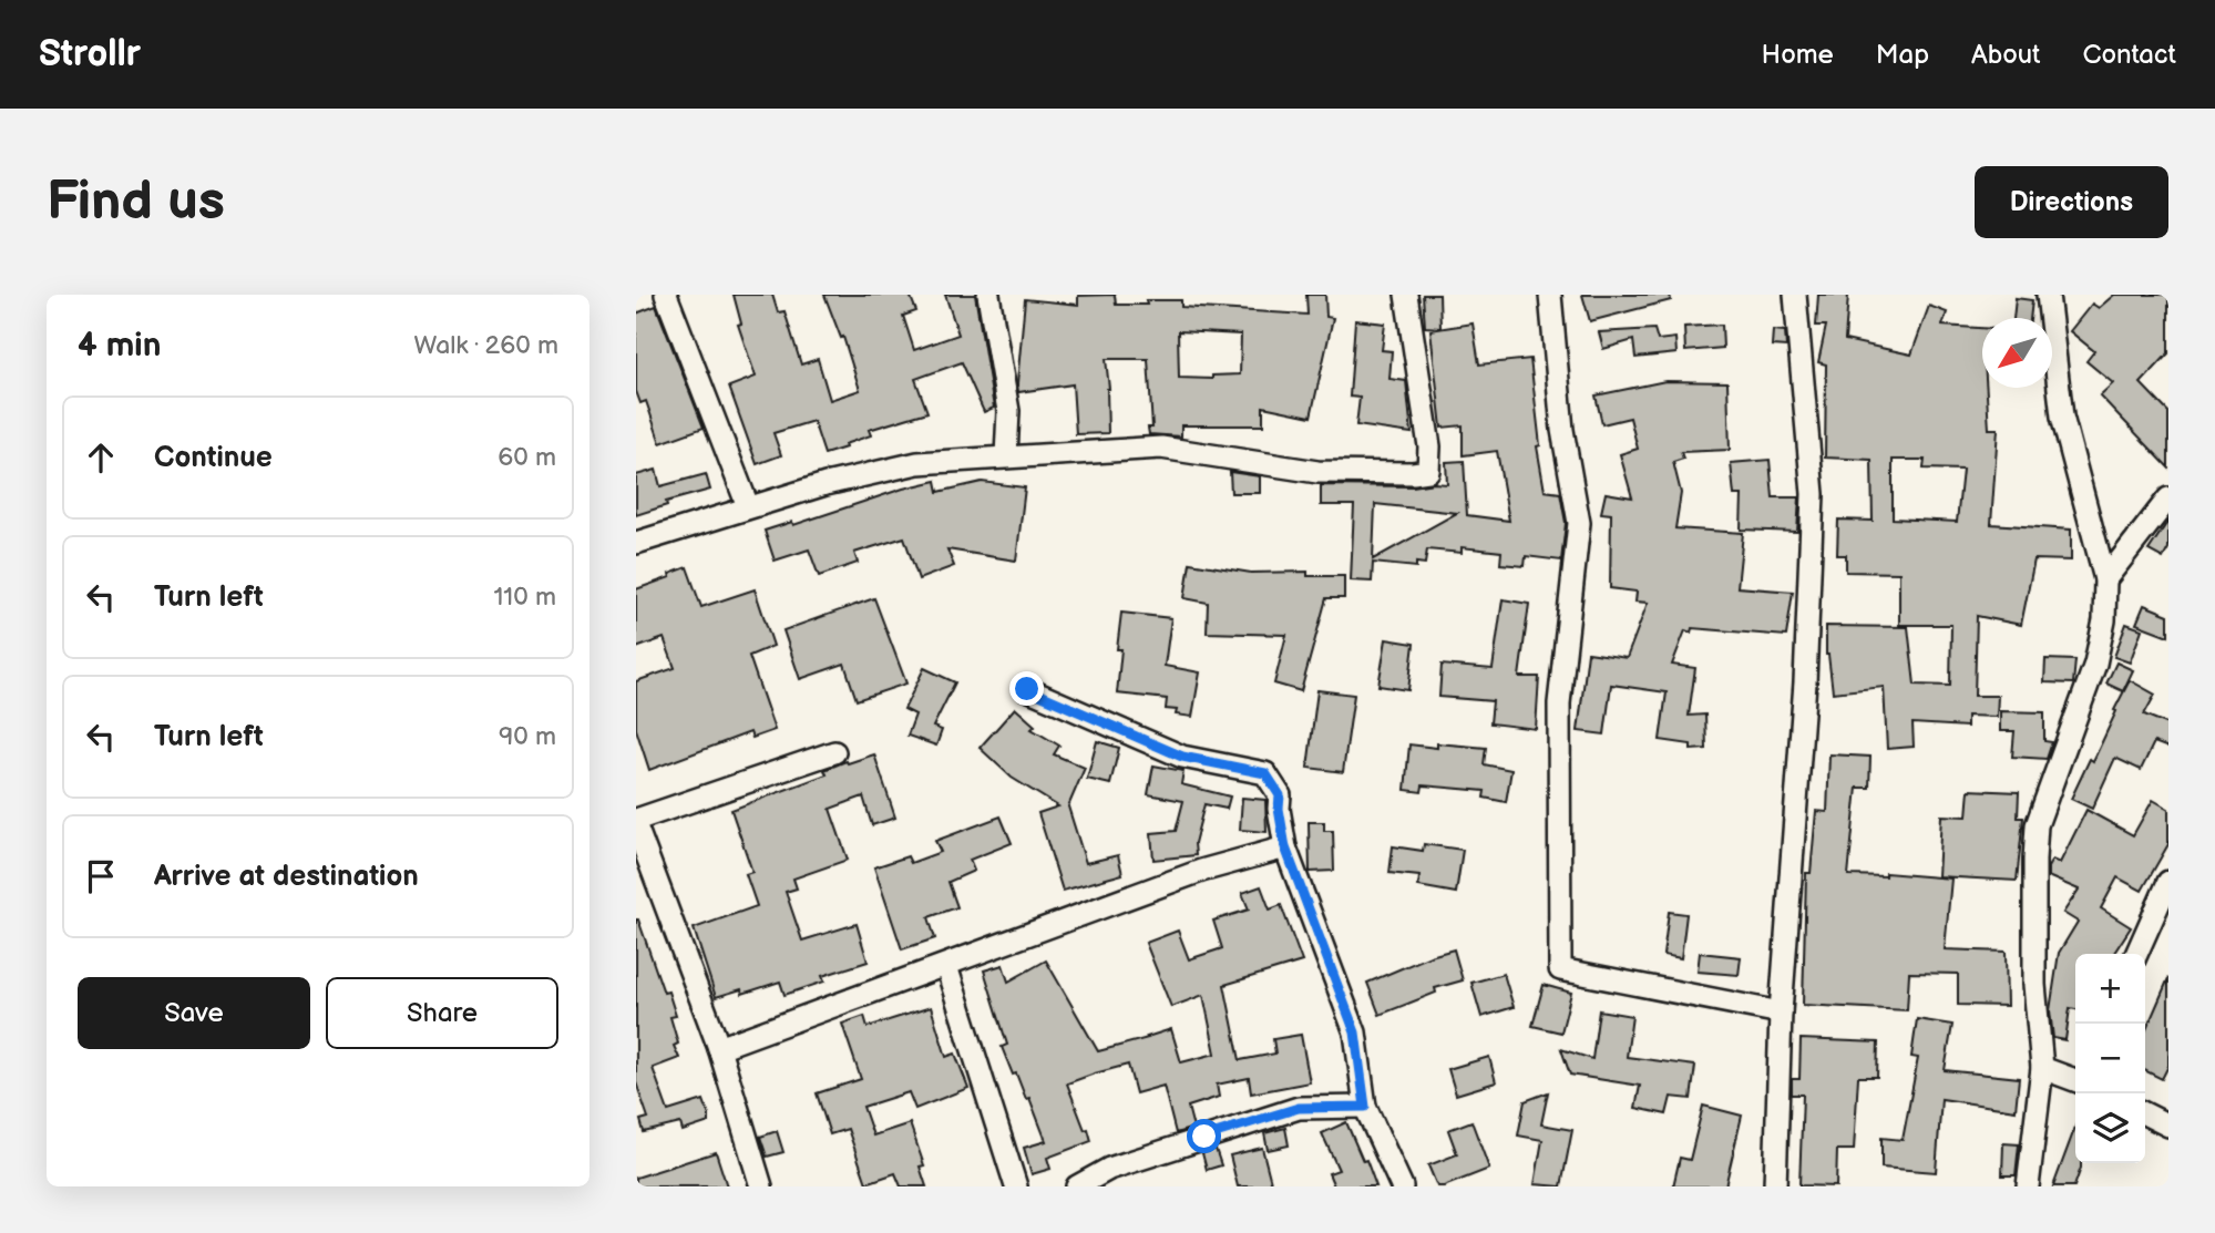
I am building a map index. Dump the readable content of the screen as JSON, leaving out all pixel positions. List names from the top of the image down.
{
  "north": "bottom left",
  "page": {
    "header": "Strollr",
    "nav": [
      "Home",
      "Map",
      "About",
      "Contact"
    ],
    "buttons": [
      "Directions",
      ["Save", "Share"]
    ],
    "title": "Find us",
    "heading": ["4 min", "Walk · 260 m"],
    "list": [
      ["Continue", "60 m"],
      ["Turn left", "110 m"],
      ["Turn left", "90 m"],
      "Arrive at destination"
    ],
    "map_buttons": ["+", "−"]
  }
}
